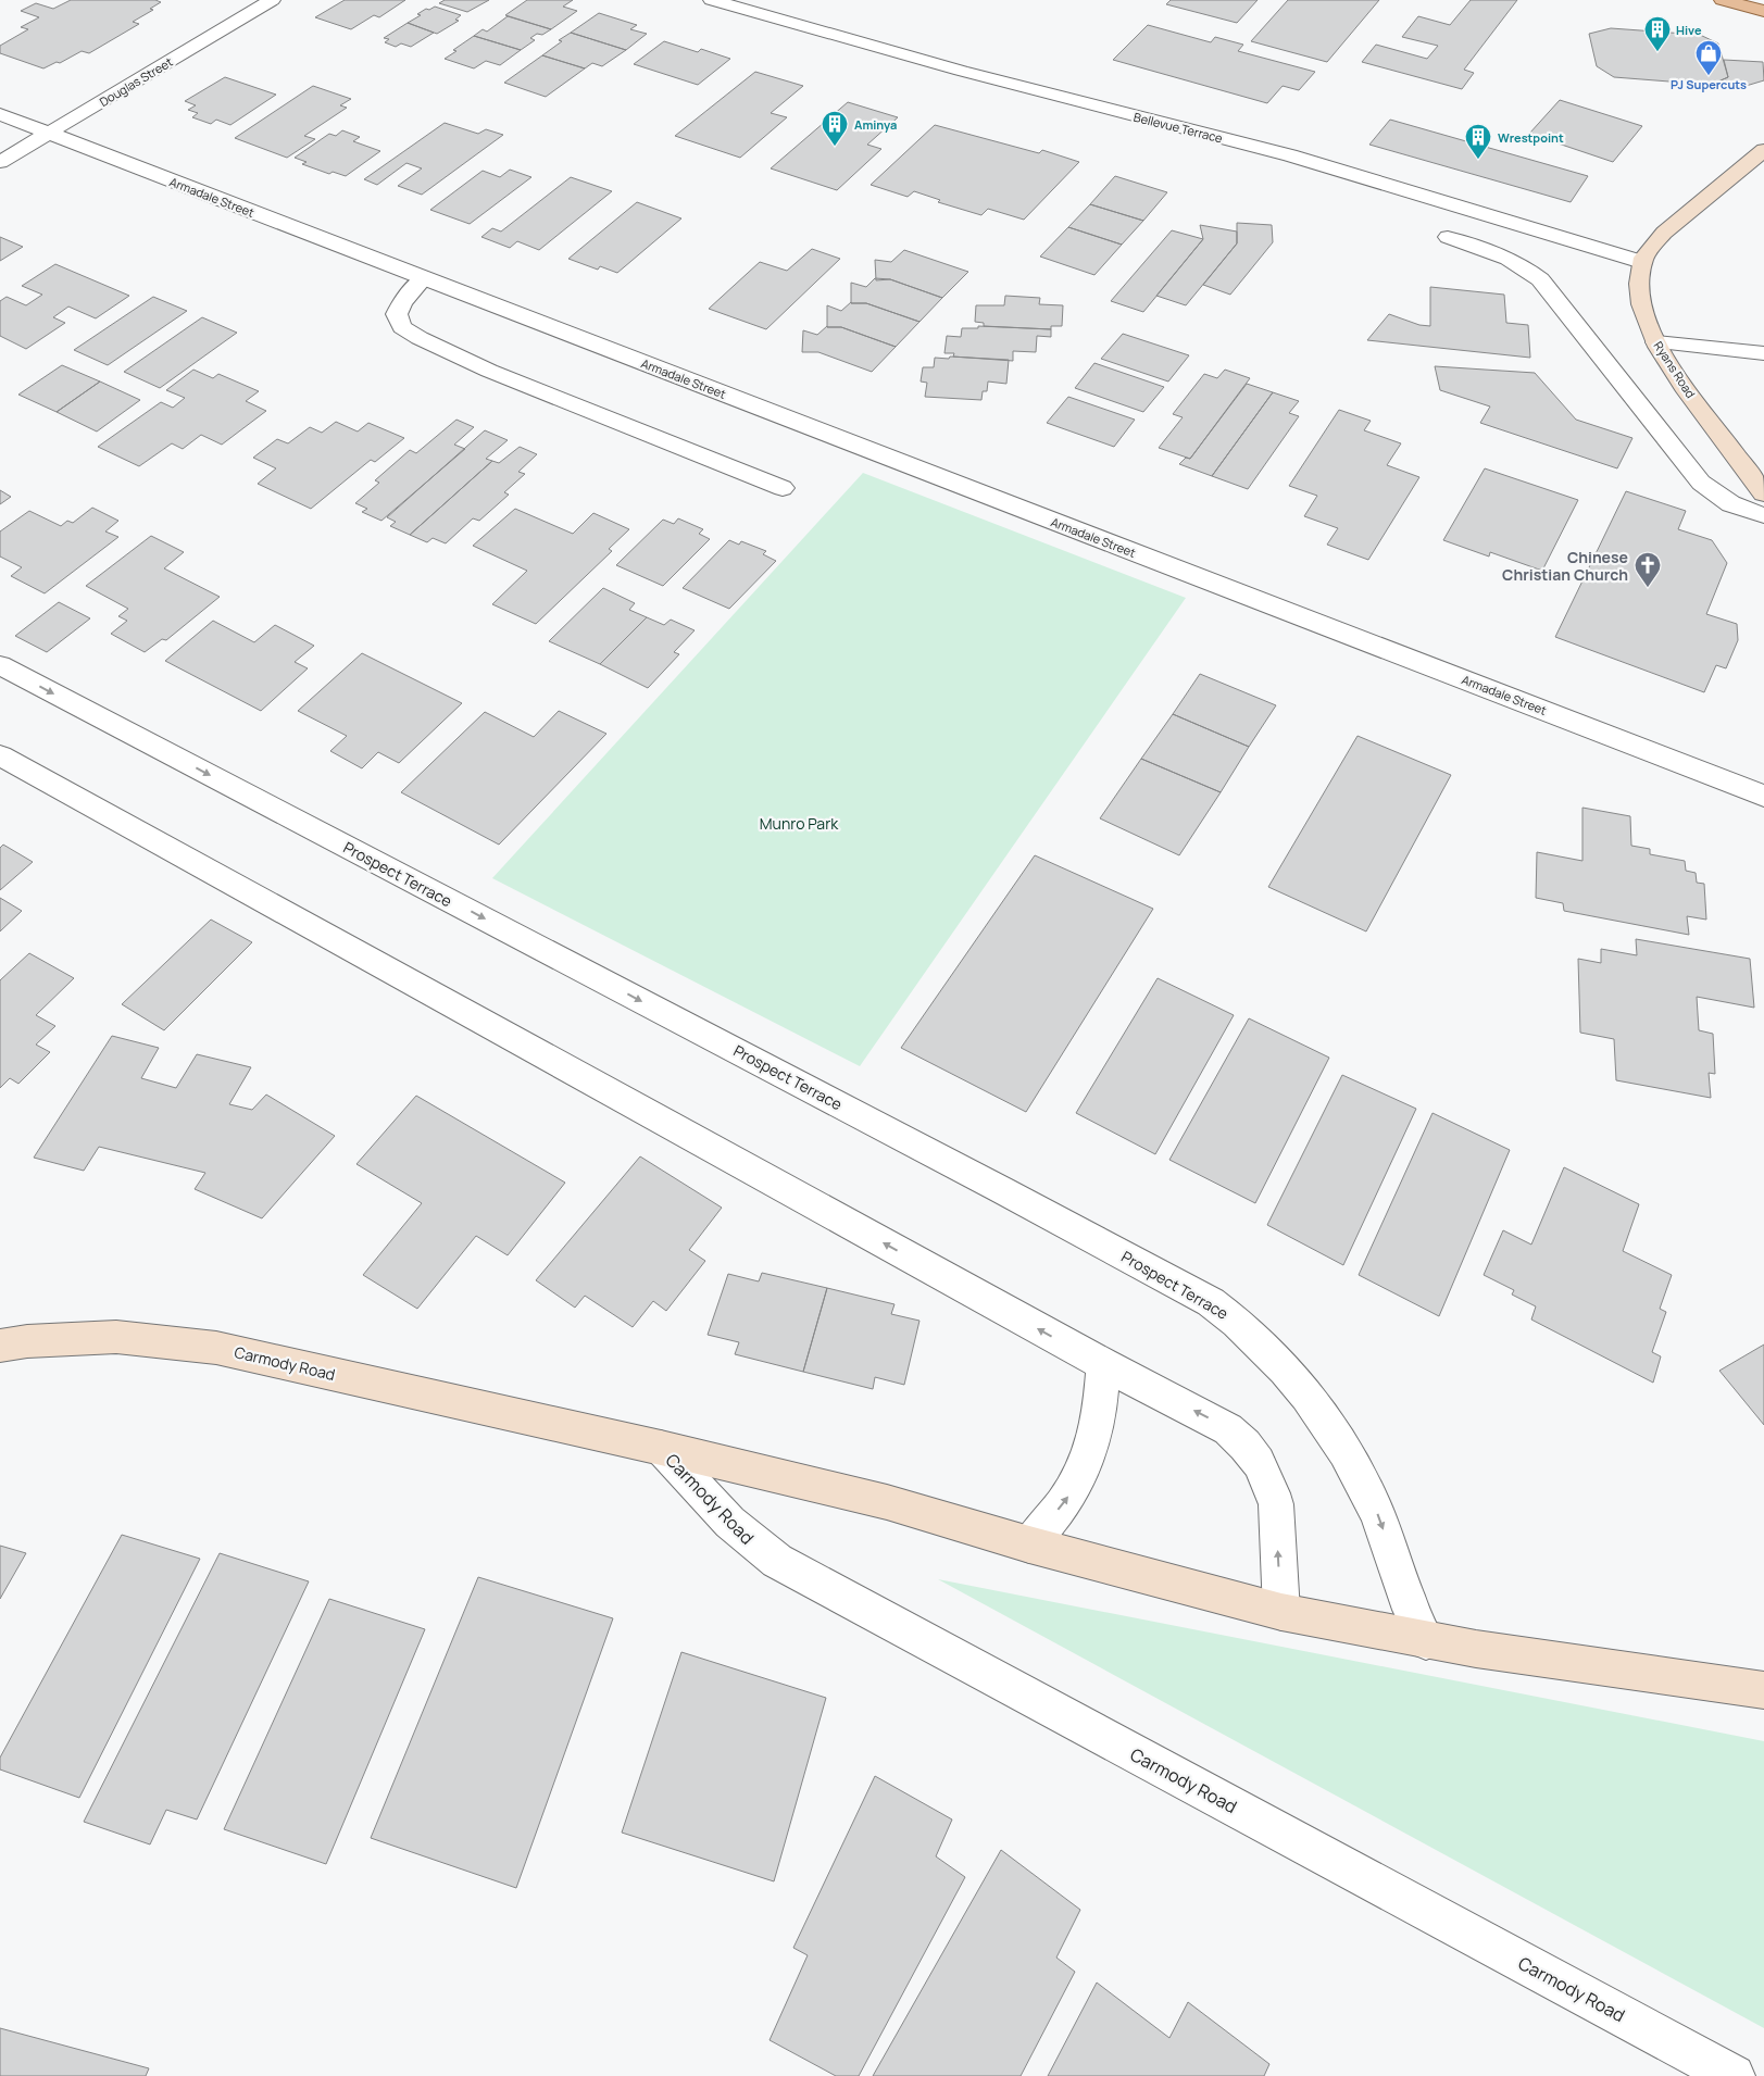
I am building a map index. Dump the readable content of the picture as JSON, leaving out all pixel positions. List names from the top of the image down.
{
  "streets": {
    "street": [
      "Douglas Street",
      "Bellevue Terrace",
      "Armadale Street",
      "Ryans Road",
      "Prospect Terrace",
      "Carmody Road"
    ]
  },
  "crossings": [
    ["Douglas Street", "Armadale Street"],
    ["Bellevue Terrace", "Ryans Road"],
    ["Prospect Terrace", "Carmody Road"]
  ],
  "parks": ["Munro Park"],
  "places": {
    "building": ["Hive", "Aminya", "Wrestpoint"],
    "shop": ["PJ Supercuts"],
    "church": ["Chinese Christian Church"]
  }
}
